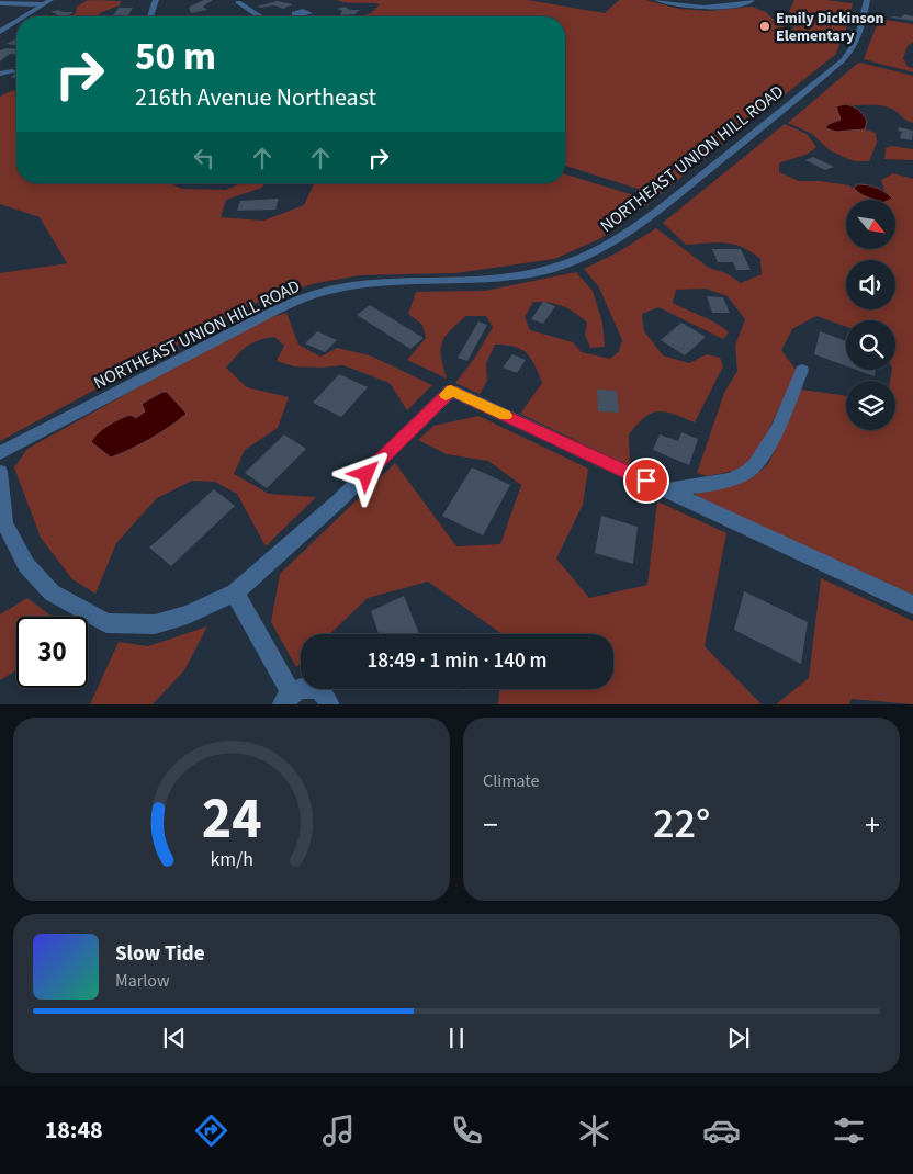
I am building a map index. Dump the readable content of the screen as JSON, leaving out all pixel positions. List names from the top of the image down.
{
  "streets": {
    "street": ["NORTHEAST UNION HILL ROAD"]
  },
  "places": ["Emily Dickinson Elementary"],
  "north": "bottom right",
  "page": {
    "turn": ["50 m", "216th Avenue Northeast"],
    "limit": "30",
    "trip": "18:49 · 1 min · 140 m",
    "tile": "Climate",
    "heat": ["−", "22°", "+"],
    "song": ["Slow Tide", "Marlow"],
    "tabs": "18:48",
    "gauge": ["24", "km/h"]
  }
}
